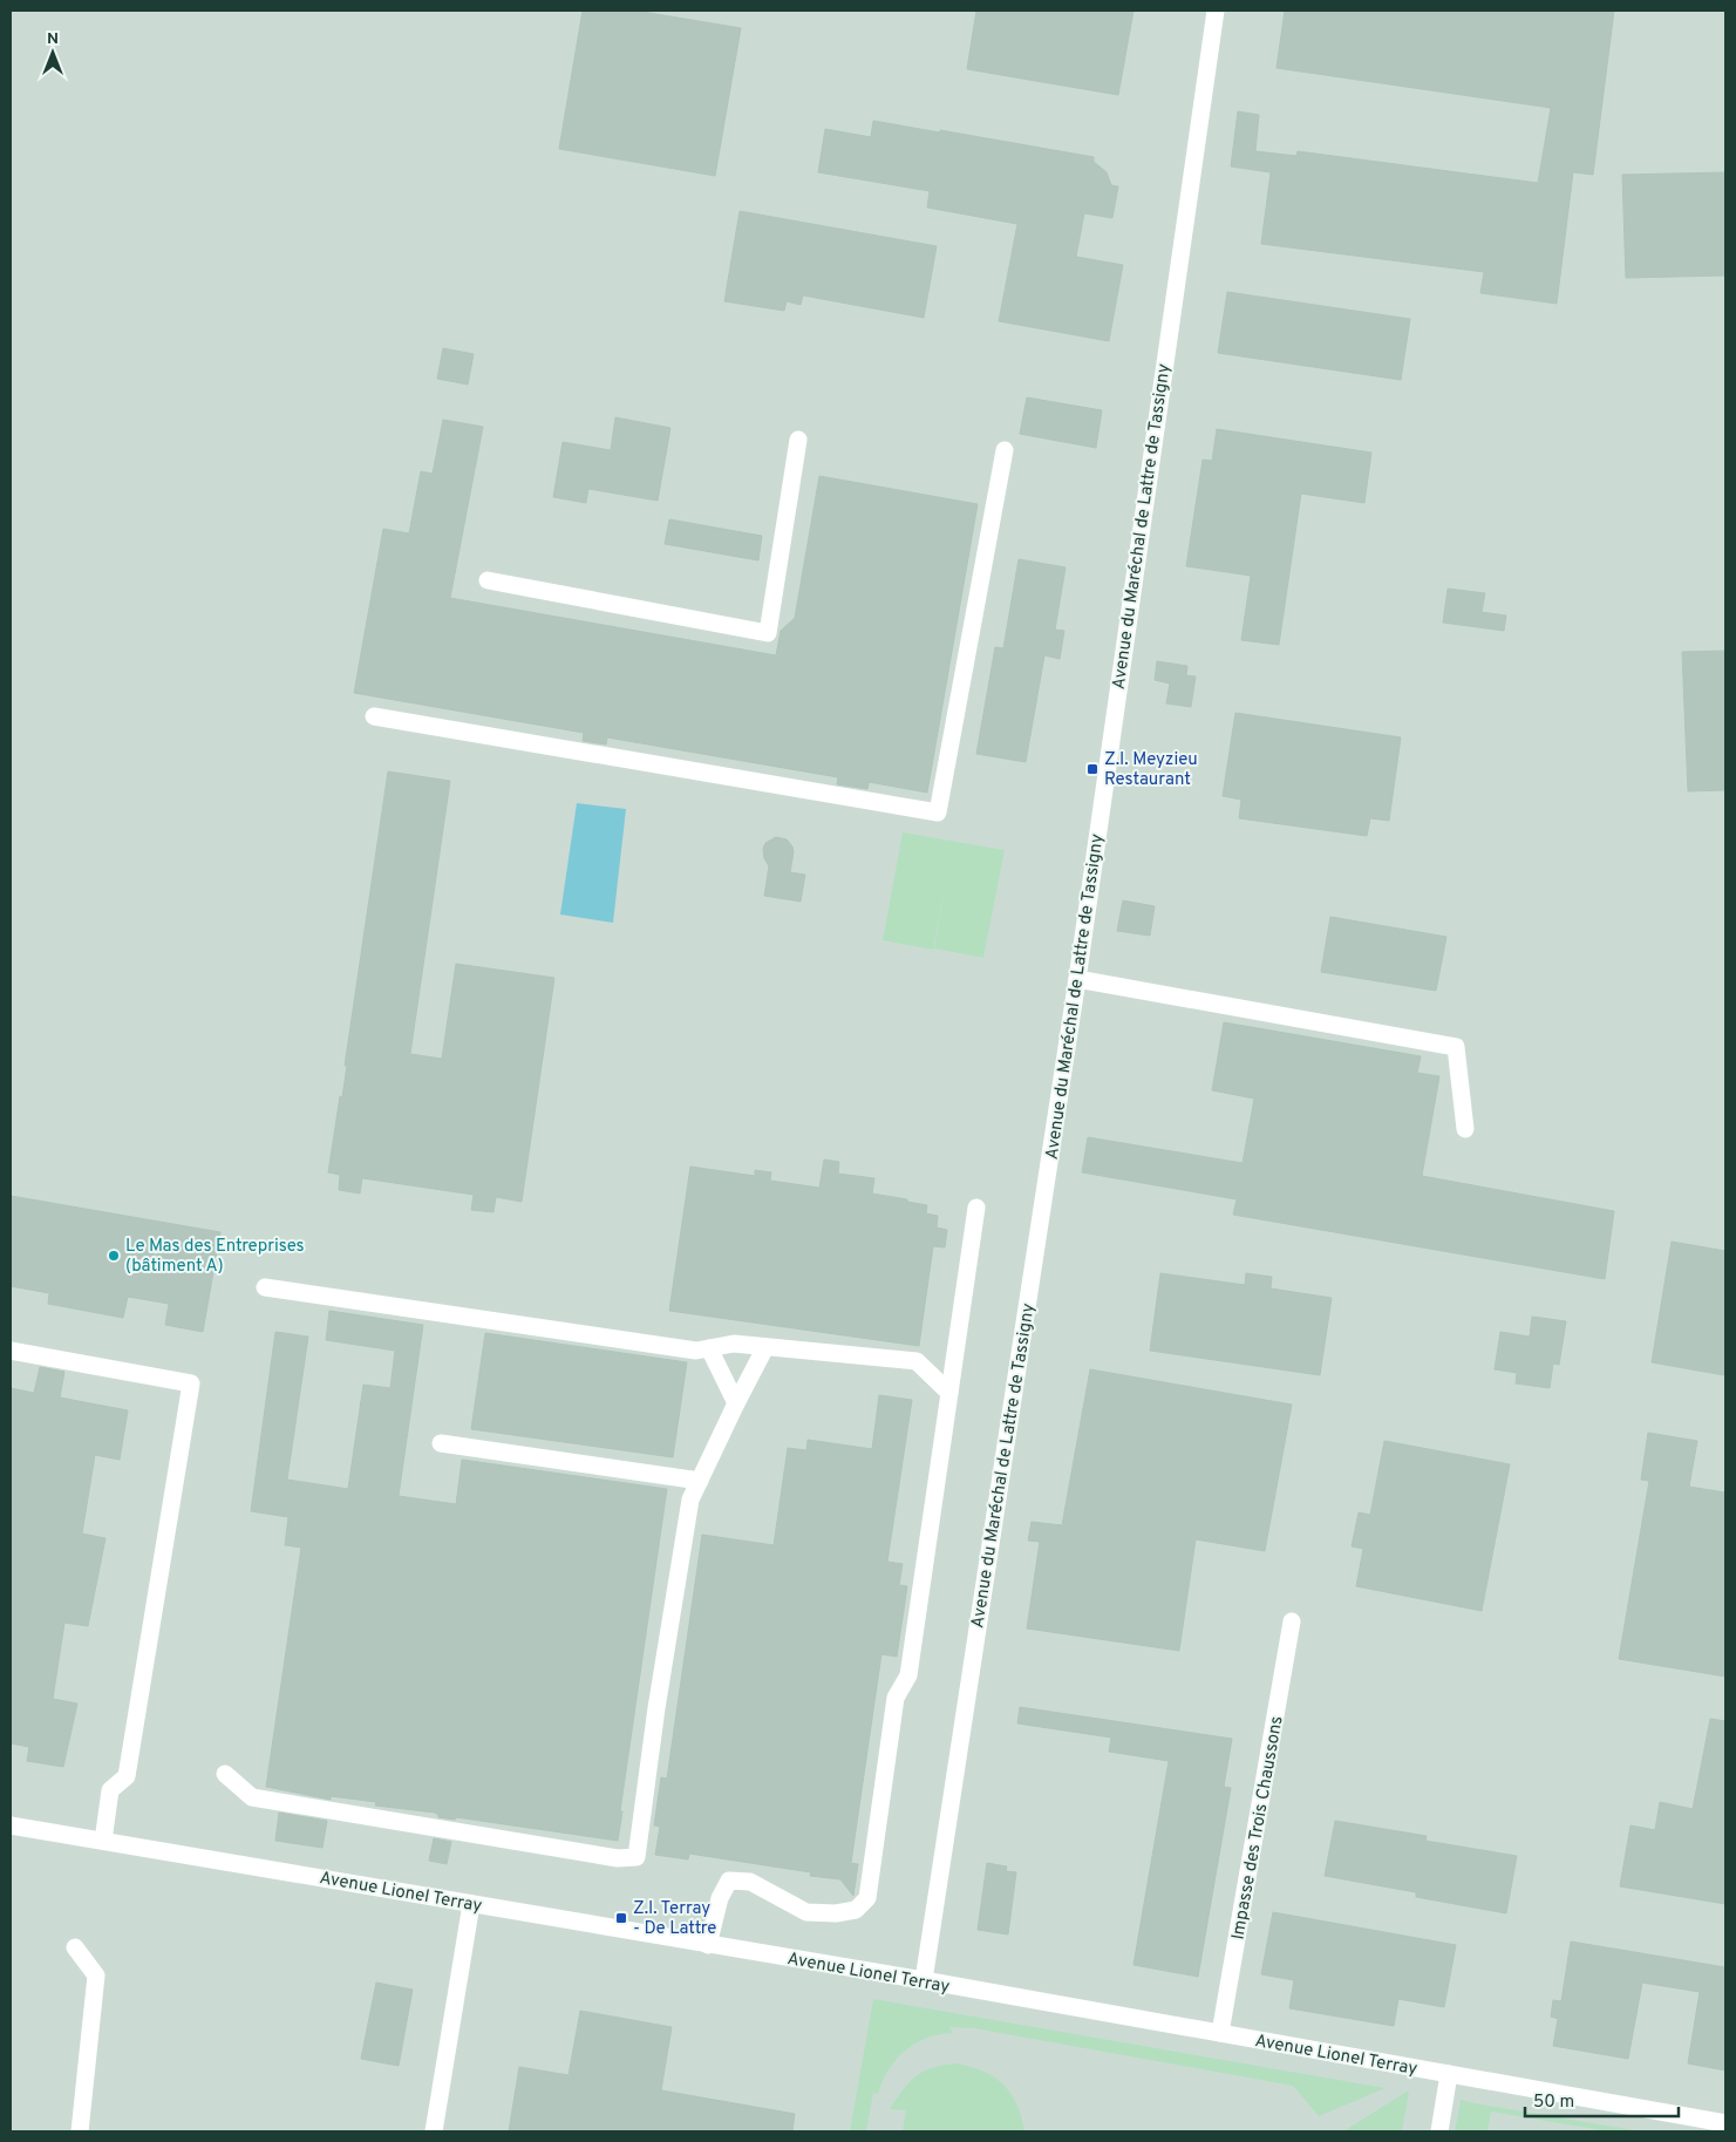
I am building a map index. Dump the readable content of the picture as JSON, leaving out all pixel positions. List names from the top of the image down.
{
  "streets": {
    "street": ["Avenue du Maréchal de Lattre de Tassigny", "Impasse des Trois Chaussons", "Avenue Lionel Terray"]
  },
  "crossings": [
    ["Avenue du Maréchal de Lattre de Tassigny", "Avenue Lionel Terray"],
    ["Impasse des Trois Chaussons", "Avenue Lionel Terray"]
  ],
  "places": {
    "transit": ["Z.I. Meyzieu Restaurant", "Z.I. Terray - De Lattre"],
    "other": ["Le Mas des Entreprises (bâtiment A)"]
  },
  "scale_bar": "50 m",
  "north": "top"
}
